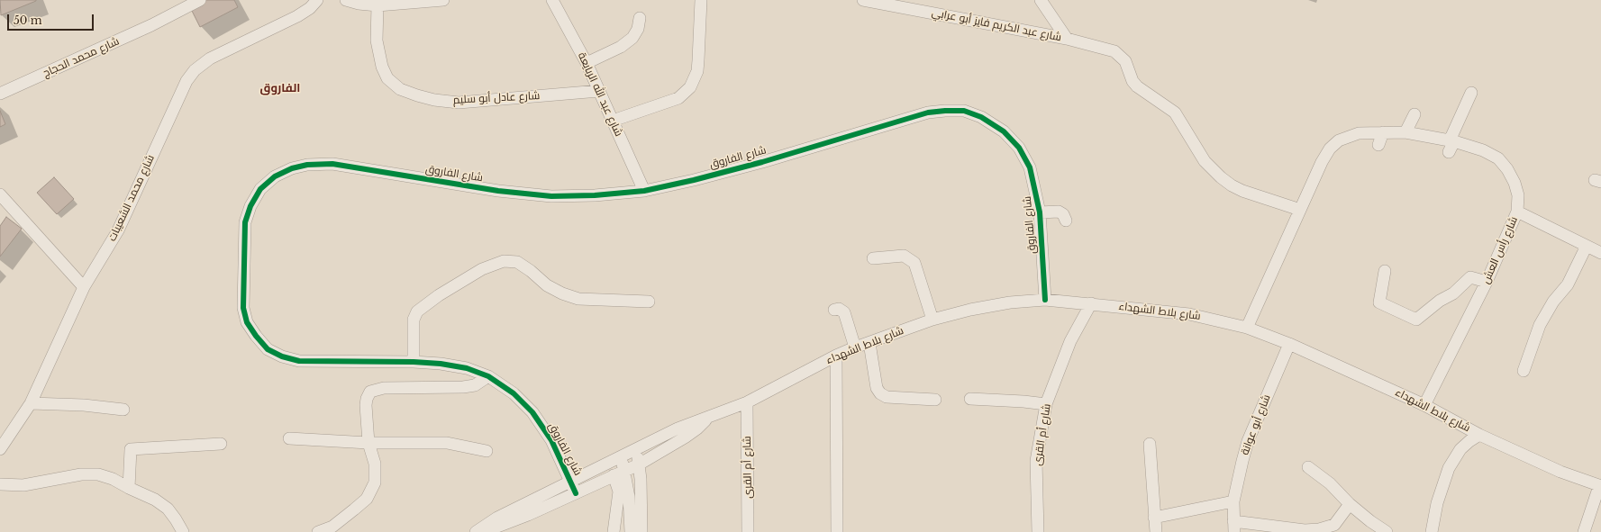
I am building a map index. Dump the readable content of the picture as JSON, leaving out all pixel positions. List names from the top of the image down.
{
  "streets": {
    "street": [
      "شارع عبد الكريم فايز أبو عرابي",
      "شارع محمد الحجاج",
      "شارع عبد الله الربايعة",
      "شارع عادل أبو سليم",
      "شارع الفاروق",
      "شارع محمد الشعيبات",
      "شارع رأس العش",
      "شارع بلاط الشهداء",
      "شارع أبو عوانة",
      "شارع أم القرى"
    ]
  },
  "crossings": [
    ["شارع عبد الكريم فايز أبو عرابي", "شارع رأس العش"],
    ["شارع عبد الله الربايعة", "شارع عادل أبو سليم"],
    ["شارع عبد الله الربايعة", "شارع الفاروق"],
    ["شارع الفاروق", "شارع بلاط الشهداء"],
    ["شارع رأس العش", "شارع بلاط الشهداء"],
    ["شارع بلاط الشهداء", "شارع أبو عوانة"],
    ["شارع بلاط الشهداء", "شارع أم القرى"]
  ],
  "districts": ["الفاروق"],
  "scale_bar": "50 m"
}
